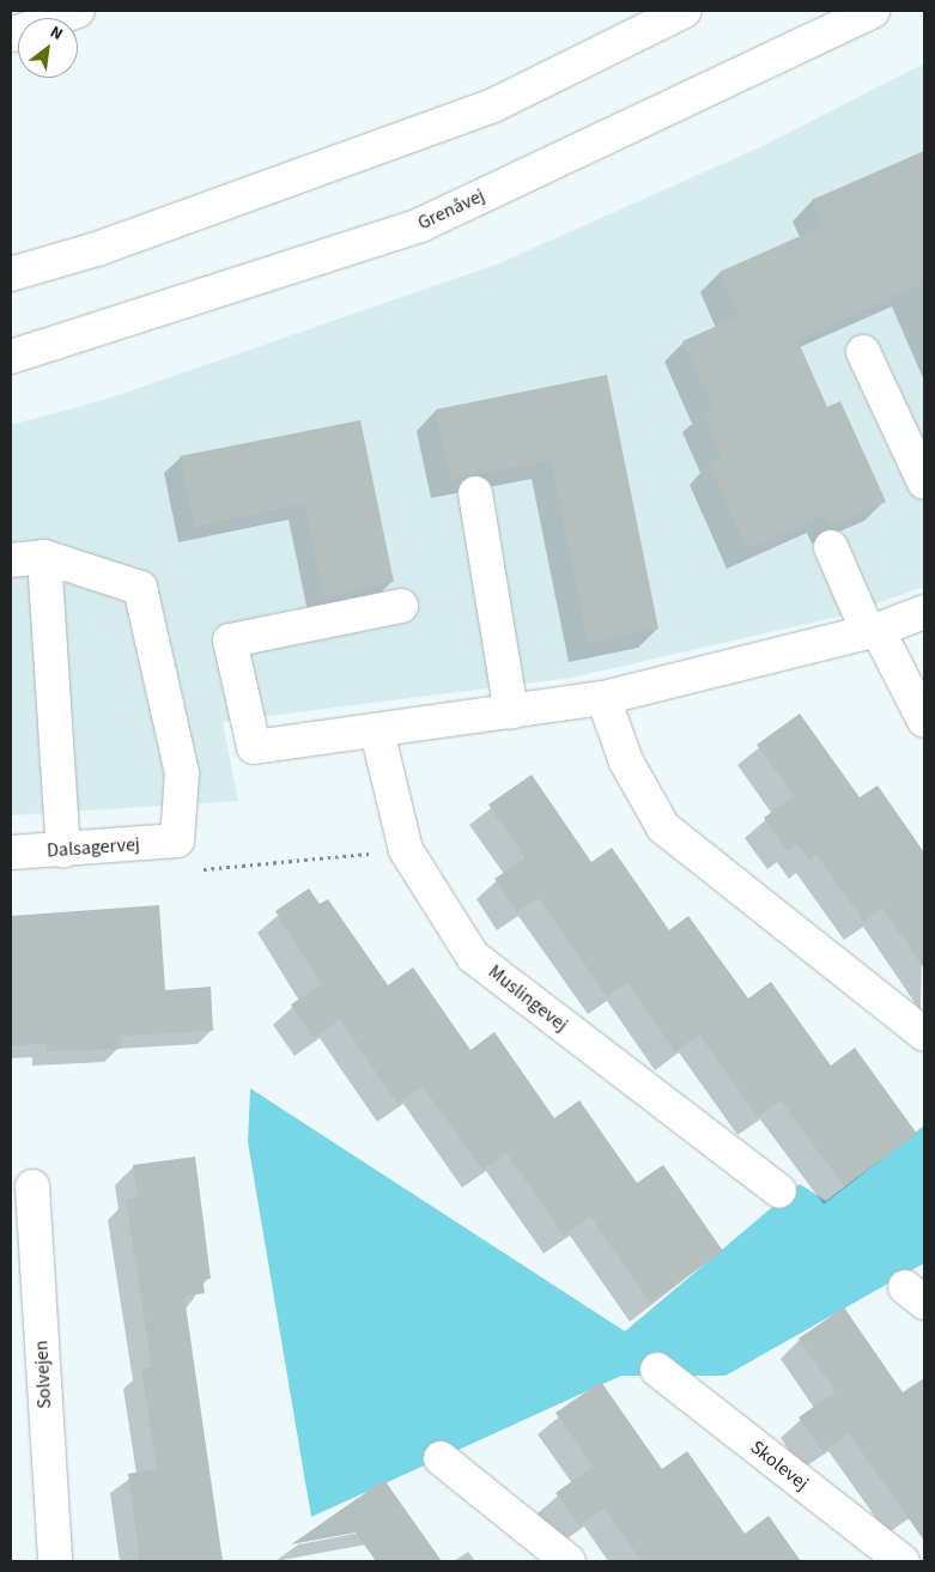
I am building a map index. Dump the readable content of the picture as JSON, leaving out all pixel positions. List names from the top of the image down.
{
  "streets": {
    "street": [
      "Grenåvej",
      "Dalsagervej",
      "Muslingevej",
      "Solvejen",
      "Skolevej"
    ]
  },
  "north": "top right"
}
